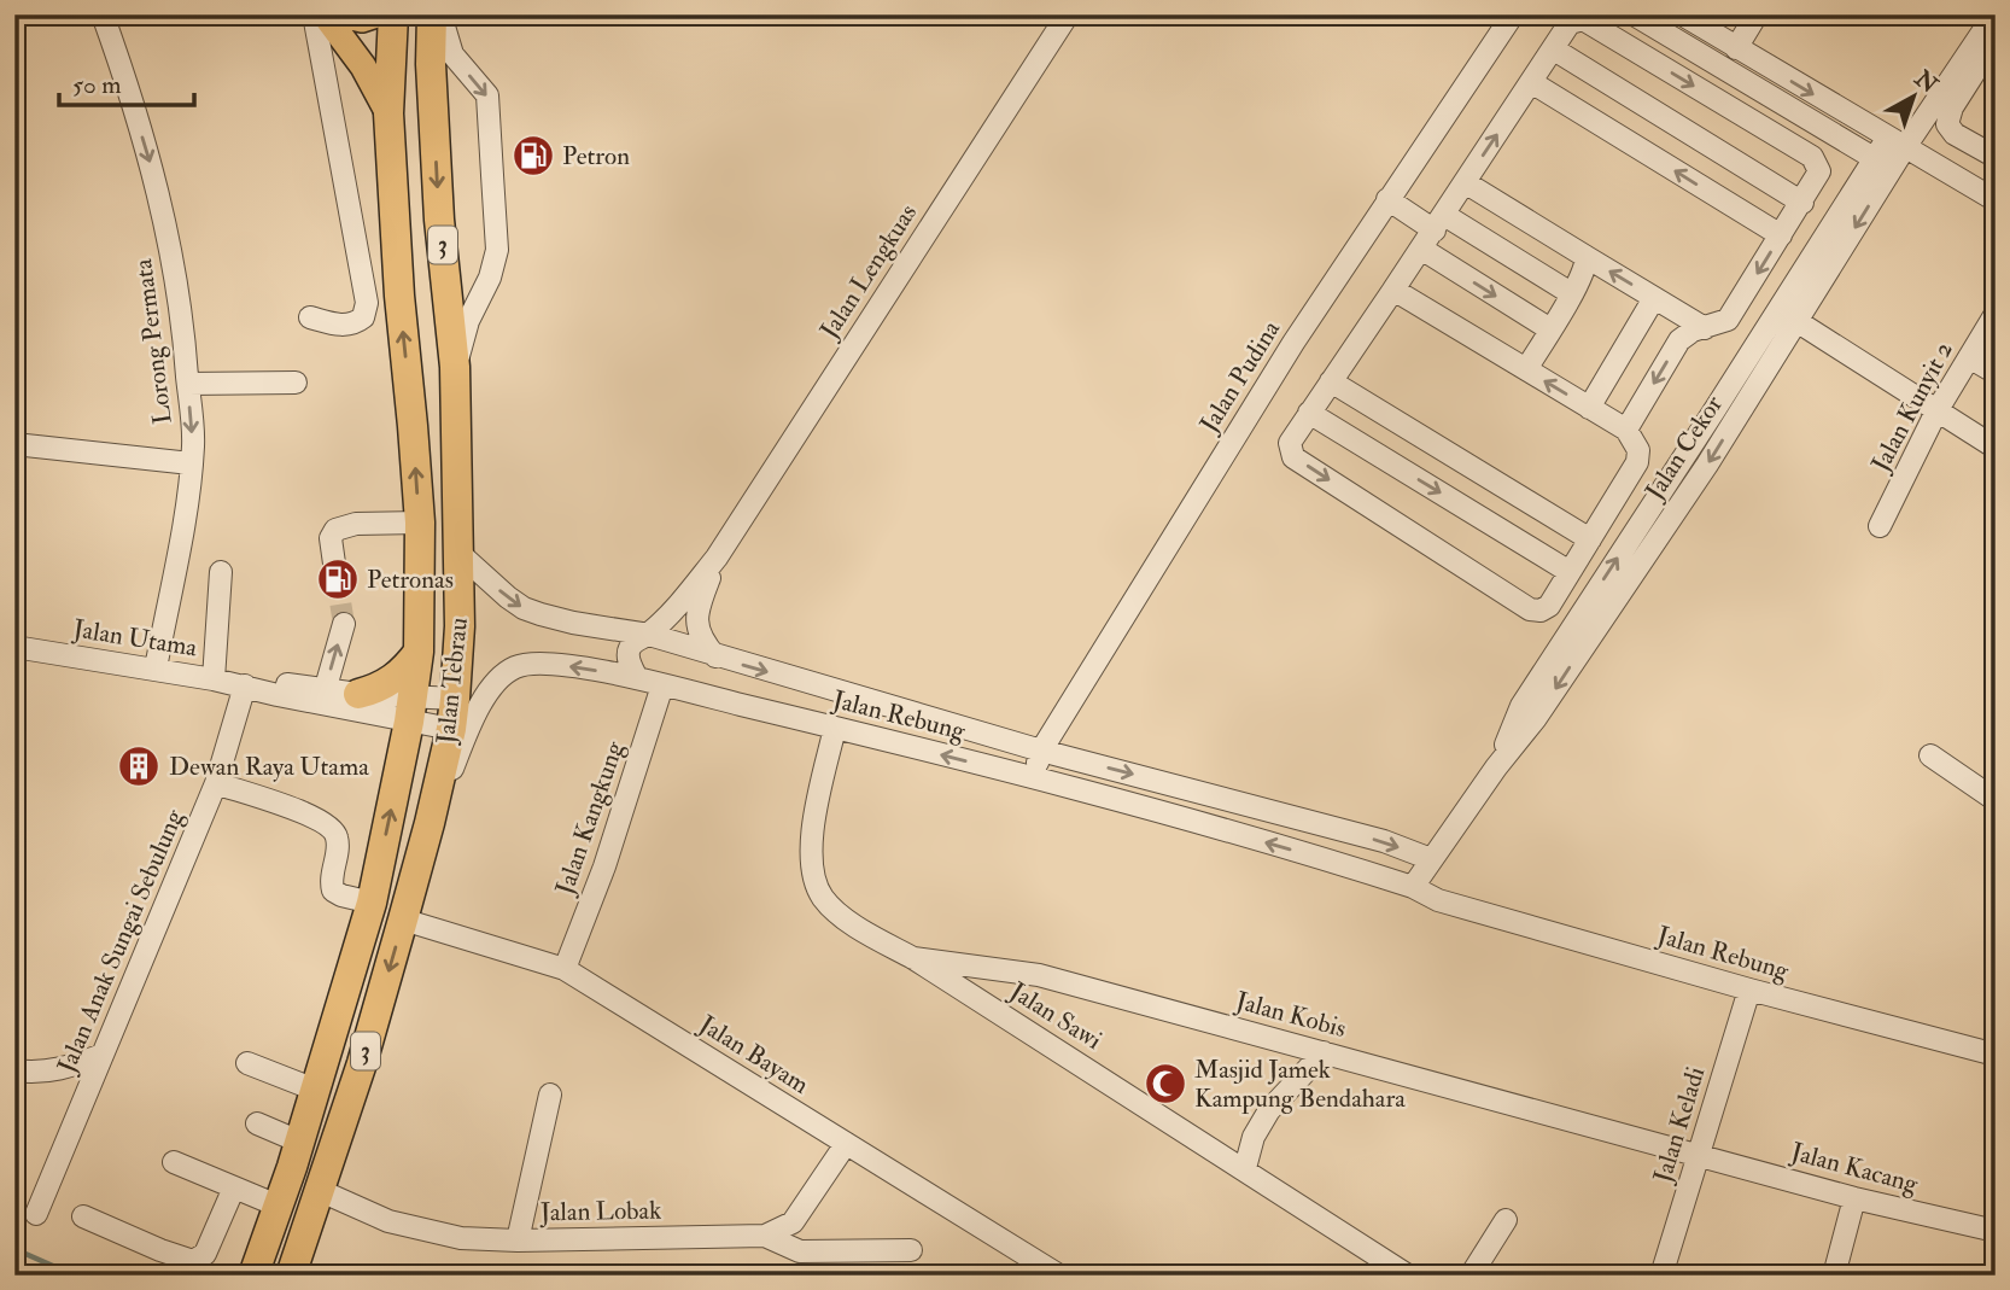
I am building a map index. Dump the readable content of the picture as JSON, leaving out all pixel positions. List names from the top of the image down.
{
  "streets": {
    "highway": ["3", "Jalan Tebrau"],
    "street": [
      "Jalan Lengkuas",
      "Lorong Permata",
      "Jalan Pudina",
      "Jalan Kunyit 2",
      "Jalan Cekor",
      "Jalan Utama",
      "Jalan Rebung",
      "Jalan Kangkung",
      "Jalan Anak Sungai Sebulung",
      "Jalan Kobis",
      "Jalan Sawi",
      "Jalan Bayam",
      "Jalan Keladi",
      "Jalan Kacang",
      "Jalan Lobak"
    ]
  },
  "crossings": [
    ["Jalan Lengkuas", "Jalan Rebung"],
    ["Lorong Permata", "Jalan Utama"],
    ["Jalan Pudina", "Jalan Rebung"],
    ["Jalan Cekor", "Jalan Rebung"],
    ["Jalan Utama", "Jalan Tebrau"],
    ["Jalan Utama", "Jalan Anak Sungai Sebulung"],
    ["Jalan Tebrau", "Jalan Rebung"],
    ["Jalan Tebrau", "Jalan Bayam"],
    ["Jalan Tebrau", "Jalan Lobak"],
    ["Jalan Rebung", "Jalan Kangkung"],
    ["Jalan Rebung", "Jalan Sawi"],
    ["Jalan Rebung", "Jalan Keladi"],
    ["Jalan Kangkung", "Jalan Bayam"],
    ["Jalan Kobis", "Jalan Sawi"],
    ["Jalan Kobis", "Jalan Keladi"],
    ["Jalan Kobis", "Jalan Kacang"],
    ["Jalan Keladi", "Jalan Kacang"]
  ],
  "one_way": ["Lorong Permata"],
  "places": {
    "fuel station": ["Petron", "Petronas"],
    "building": ["Dewan Raya Utama"],
    "mosque": ["Masjid Jamek Kampung Bendahara"]
  },
  "scale_bar": "50 m",
  "north": "top right"
}
